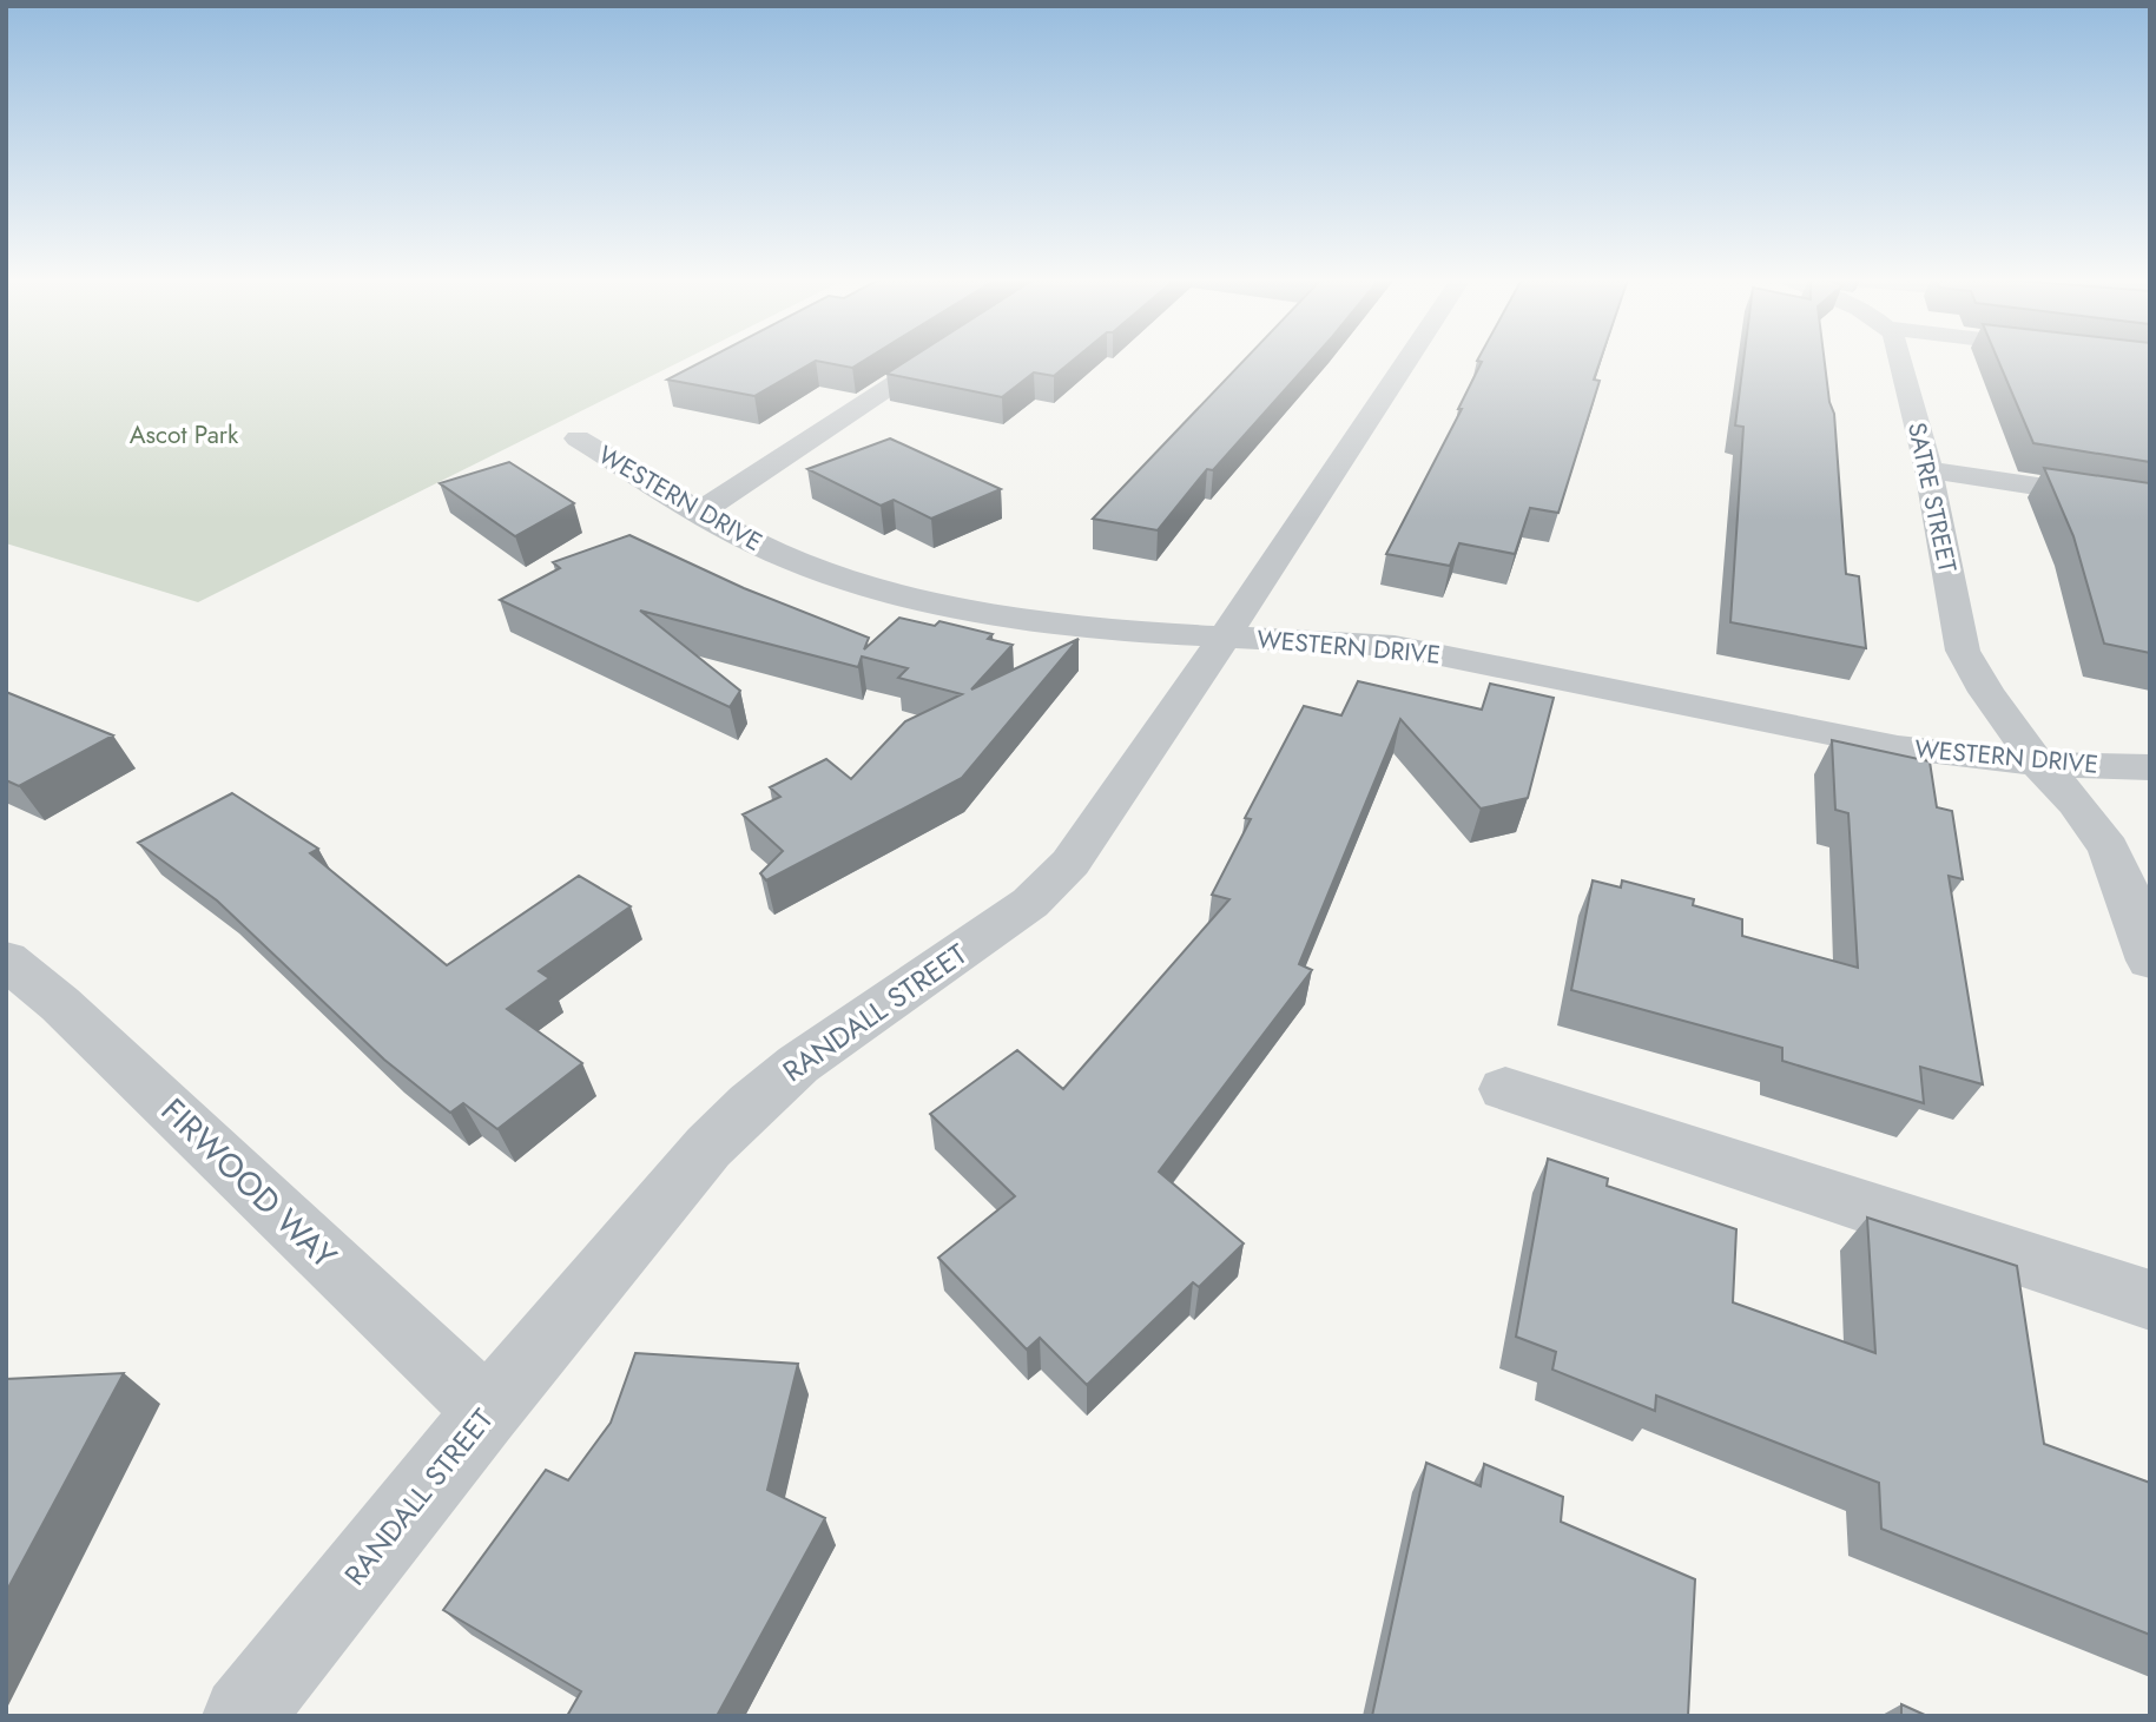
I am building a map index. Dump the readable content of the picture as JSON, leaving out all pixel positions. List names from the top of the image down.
{
  "streets": {
    "street": [
      "SATRE STREET",
      "WESTERN DRIVE",
      "RANDALL STREET",
      "FIRWOOD WAY"
    ]
  },
  "crossings": [
    ["SATRE STREET", "WESTERN DRIVE"],
    ["WESTERN DRIVE", "RANDALL STREET"],
    ["RANDALL STREET", "FIRWOOD WAY"]
  ],
  "parks": ["Ascot Park"]
}
